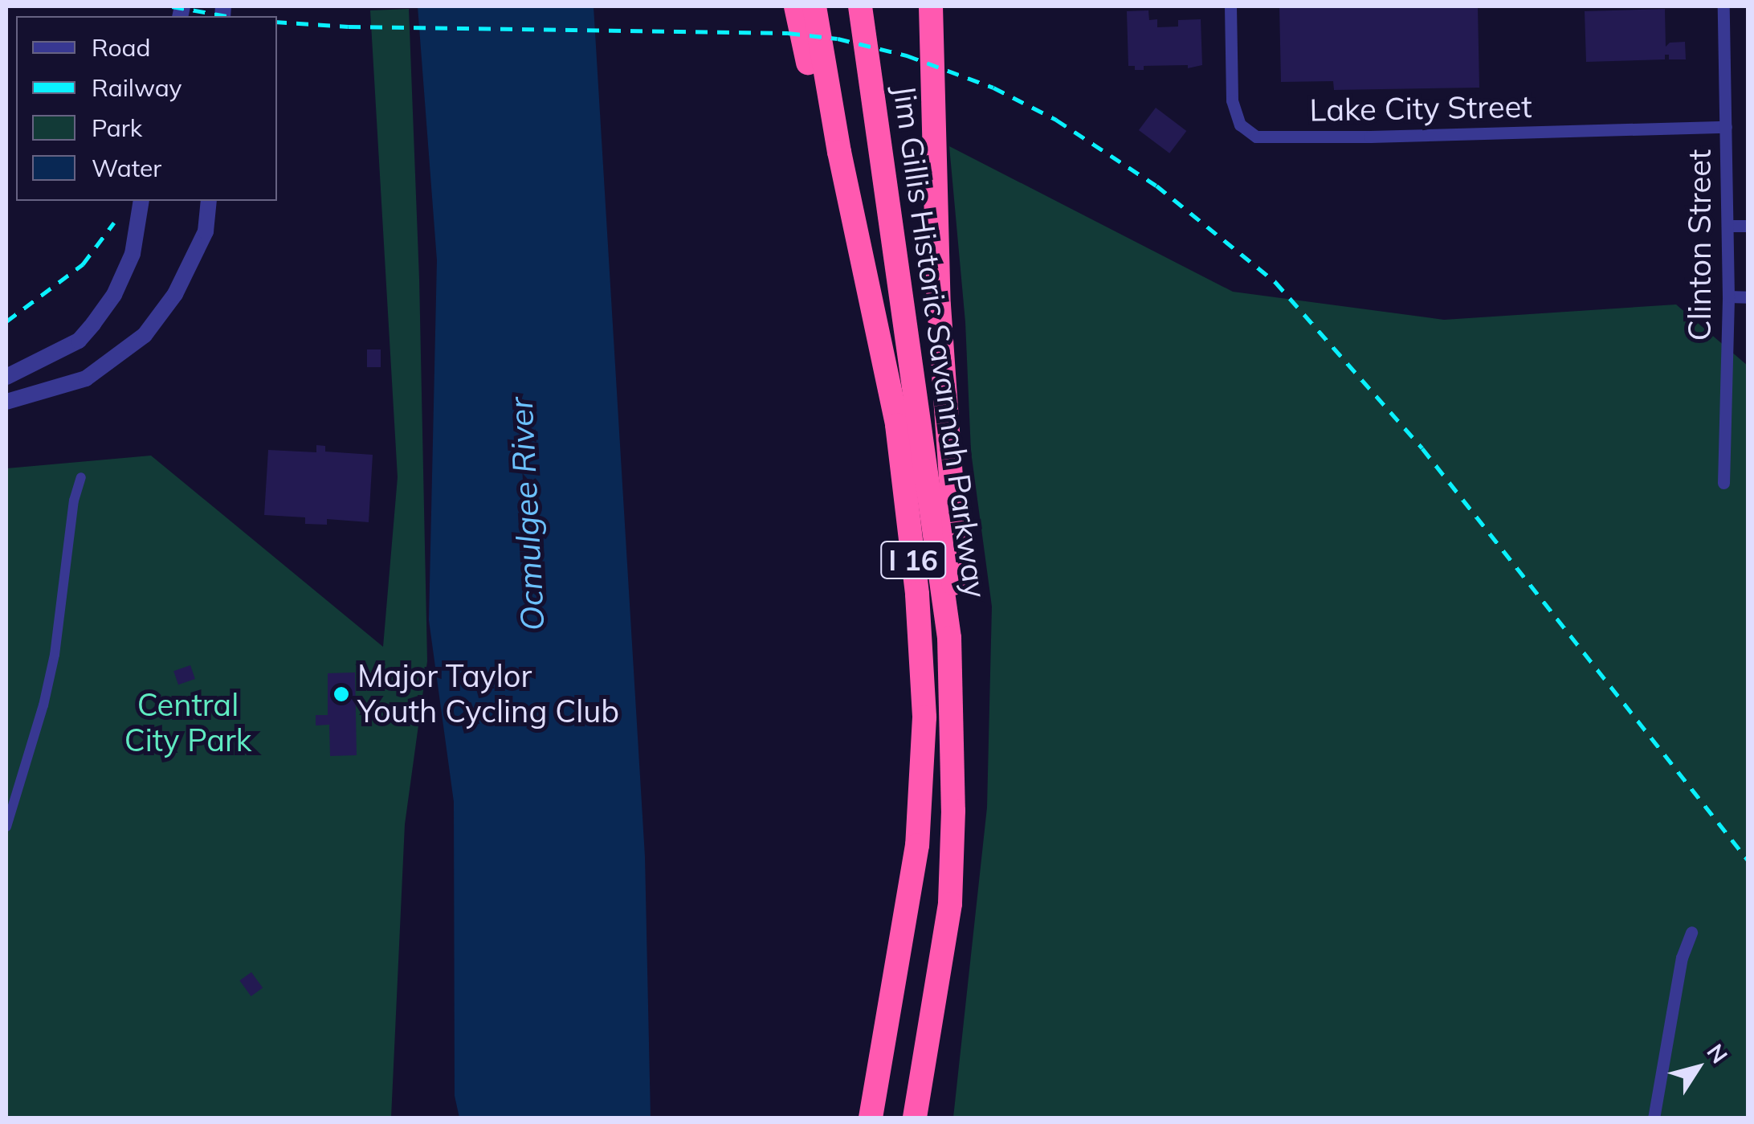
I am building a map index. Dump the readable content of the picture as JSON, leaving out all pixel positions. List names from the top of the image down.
{
  "streets": {
    "highway": ["Jim Gillis Historic Savannah Parkway", "I 16"],
    "street": ["Lake City Street", "Clinton Street"]
  },
  "crossings": [
    ["Lake City Street", "Clinton Street"]
  ],
  "water": ["Ocmulgee River"],
  "parks": ["Central City Park"],
  "places": ["Major Taylor Youth Cycling Club"],
  "legend": [
    "Road",
    "Railway",
    "Park",
    "Water"
  ],
  "north": "top right"
}
